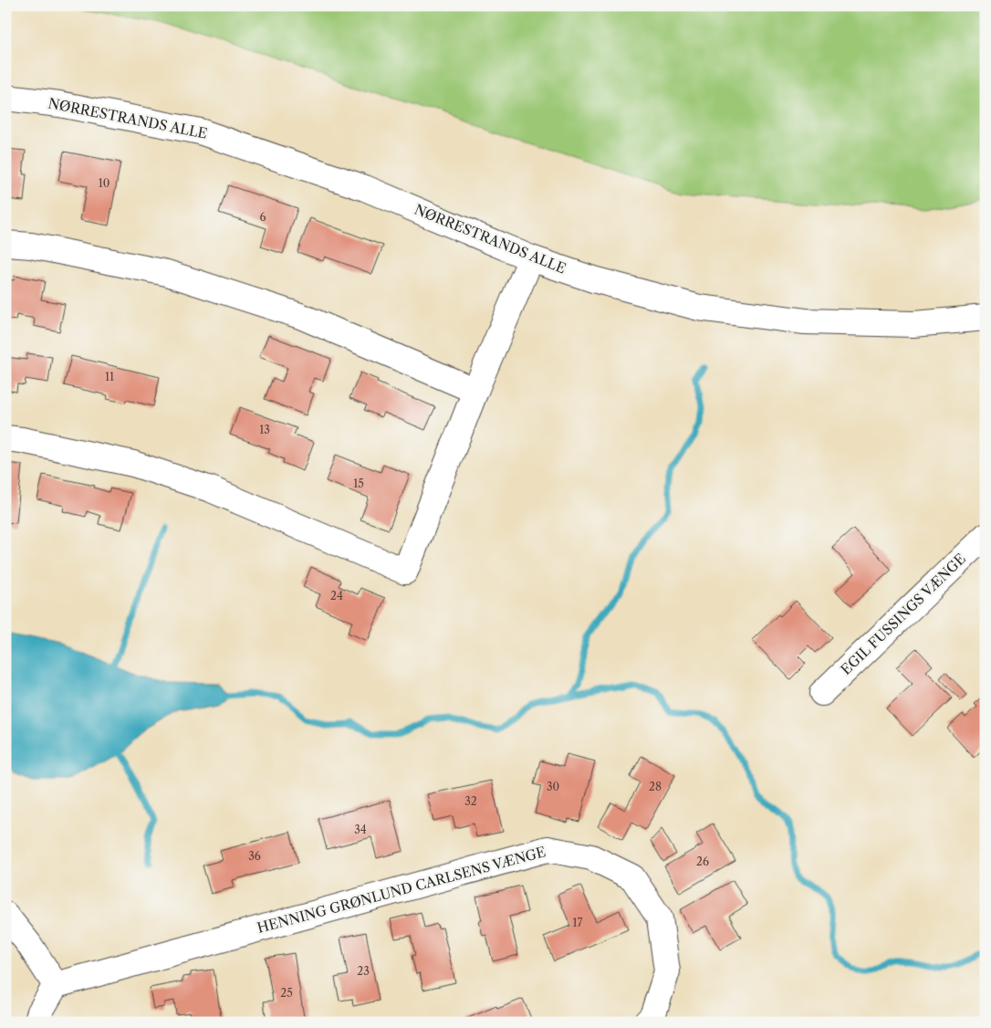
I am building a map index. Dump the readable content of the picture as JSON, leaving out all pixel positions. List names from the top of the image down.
{
  "streets": {
    "street": ["NØRRESTRANDS ALLE", "EGIL FUSSINGS VÆNGE", "HENNING GRØNLUND CARLSENS VÆNGE"]
  },
  "house_numbers": [
    "10",
    "6",
    "11",
    "13",
    "15",
    "24",
    "30",
    "28",
    "32",
    "34",
    "36",
    "26",
    "17",
    "23",
    "25"
  ]
}
